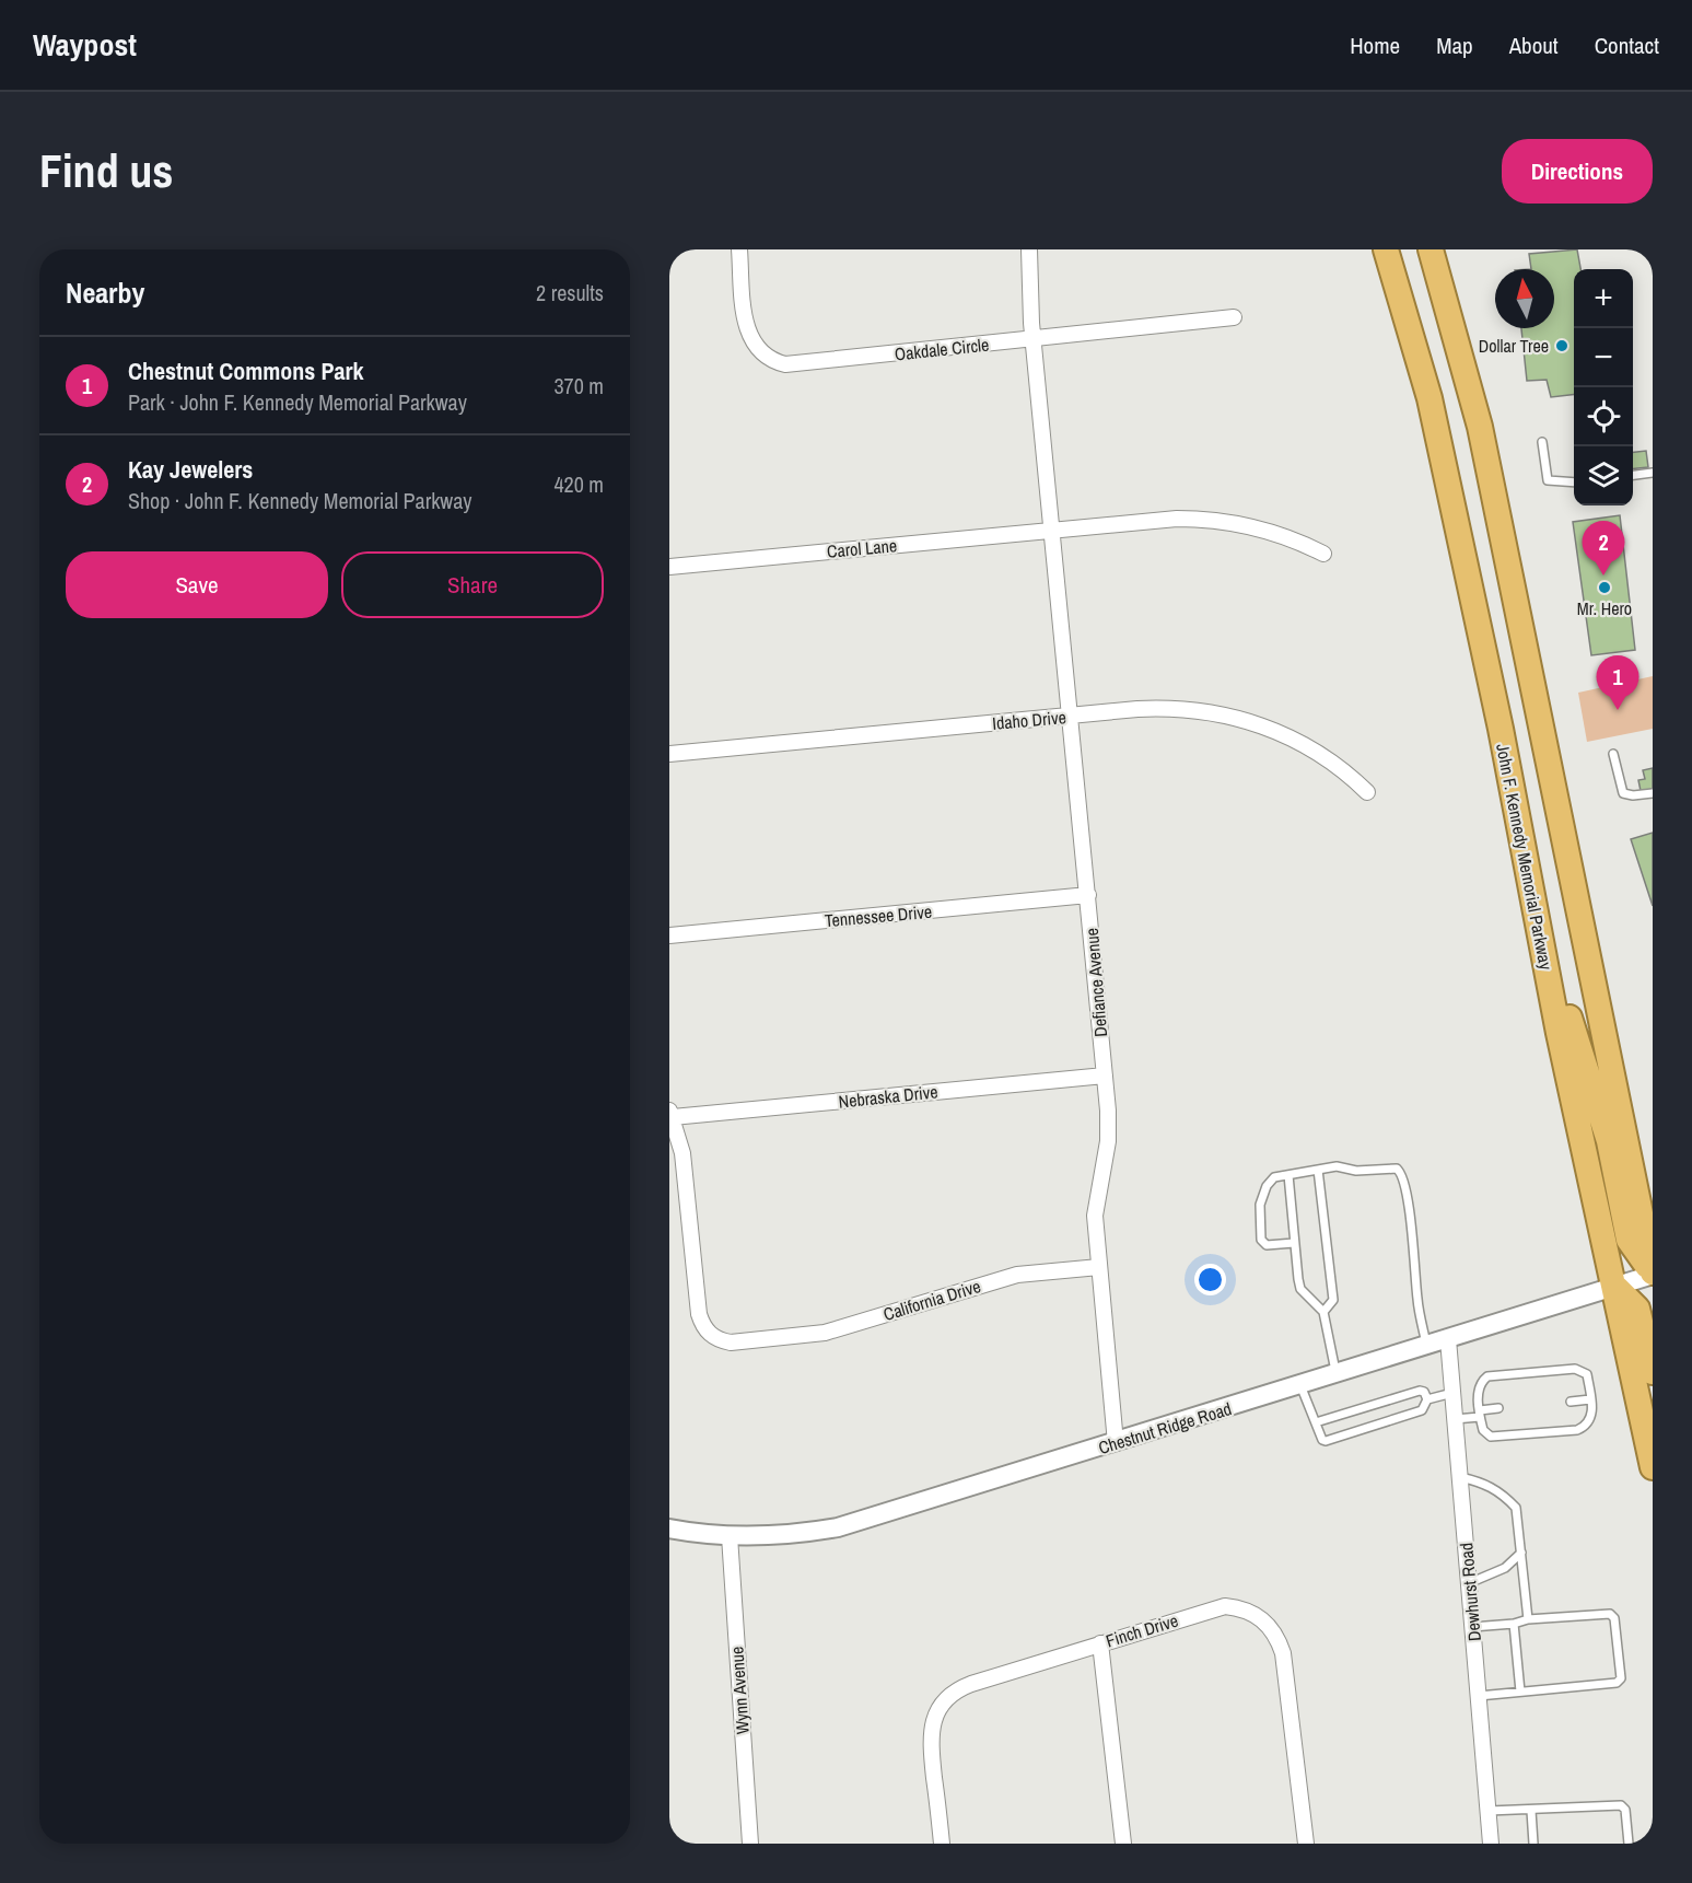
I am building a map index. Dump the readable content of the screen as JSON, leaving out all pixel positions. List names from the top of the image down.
{
  "streets": {
    "highway": ["John F. Kennedy Memorial Parkway"],
    "street": [
      "Oakdale Circle",
      "Carol Lane",
      "Idaho Drive",
      "Tennessee Drive",
      "Defiance Avenue",
      "Nebraska Drive",
      "California Drive",
      "Chestnut Ridge Road",
      "Dewhurst Road",
      "Finch Drive",
      "Wynn Avenue"
    ]
  },
  "crossings": [
    ["Oakdale Circle", "Defiance Avenue"],
    ["Carol Lane", "Defiance Avenue"],
    ["Idaho Drive", "Defiance Avenue"],
    ["John F. Kennedy Memorial Parkway", "Chestnut Ridge Road"],
    ["Tennessee Drive", "Defiance Avenue"],
    ["Defiance Avenue", "Nebraska Drive"],
    ["Defiance Avenue", "California Drive"],
    ["Defiance Avenue", "Chestnut Ridge Road"],
    ["Nebraska Drive", "California Drive"],
    ["Chestnut Ridge Road", "Dewhurst Road"],
    ["Chestnut Ridge Road", "Wynn Avenue"]
  ],
  "places": ["Dollar Tree", "Mr. Hero"],
  "north": "top",
  "page": {
    "header": "Waypost",
    "nav": [
      "Home",
      "Map",
      "About",
      "Contact"
    ],
    "buttons": [
      "Directions",
      ["Save", "Share"]
    ],
    "title": "Find us",
    "heading": ["Nearby", "2 results"],
    "map_buttons": ["+", "−"],
    "list": [
      {
        "mark": "1",
        "name": "Chestnut Commons Park",
        "note": "Park · John F. Kennedy Memorial Parkway",
        "value": "370 m"
      },
      {
        "mark": "2",
        "name": "Kay Jewelers",
        "note": "Shop · John F. Kennedy Memorial Parkway",
        "value": "420 m"
      }
    ],
    "pins": ["2", "1"]
  }
}
